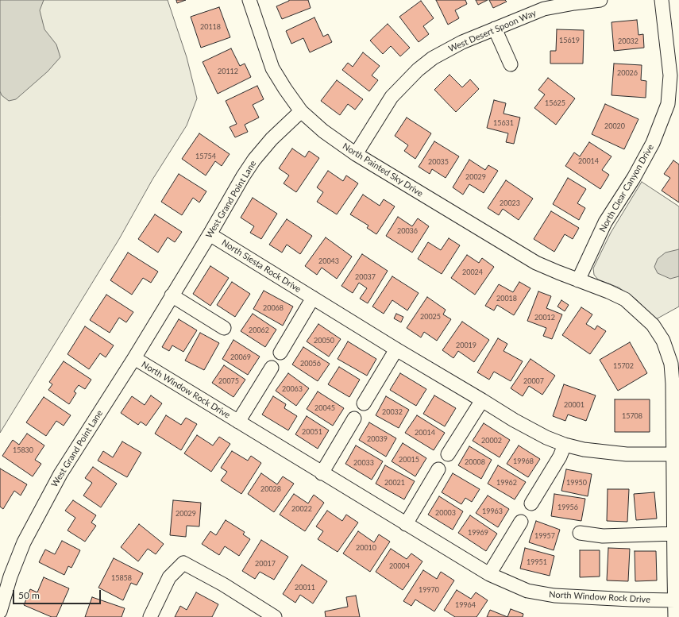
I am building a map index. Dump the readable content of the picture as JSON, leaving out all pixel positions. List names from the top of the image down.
{
  "streets": {
    "street": [
      "West Desert Spoon Way",
      "North Painted Sky Drive",
      "North Clear Canyon Drive",
      "West Grand Point Lane",
      "North Siesta Rock Drive",
      "North Window Rock Drive"
    ]
  },
  "crossings": [
    ["West Desert Spoon Way", "North Painted Sky Drive"],
    ["North Painted Sky Drive", "North Clear Canyon Drive"],
    ["North Painted Sky Drive", "West Grand Point Lane"],
    ["North Painted Sky Drive", "North Siesta Rock Drive"],
    ["North Painted Sky Drive", "North Window Rock Drive"],
    ["West Grand Point Lane", "North Siesta Rock Drive"],
    ["West Grand Point Lane", "North Window Rock Drive"]
  ],
  "house_numbers": [
    "20118",
    "15619",
    "20032",
    "20112",
    "20026",
    "15625",
    "15631",
    "20020",
    "15754",
    "20014",
    "20035",
    "20029",
    "20023",
    "20036",
    "20043",
    "20024",
    "20037",
    "20018",
    "20068",
    "20025",
    "20012",
    "20062",
    "20050",
    "20019",
    "20069",
    "20056",
    "15702",
    "20075",
    "20007",
    "20063",
    "20001",
    "20045",
    "20032",
    "15708",
    "20051",
    "20014",
    "20039",
    "20002",
    "15830",
    "20015",
    "19968",
    "20008",
    "20033",
    "20021",
    "19962",
    "19950",
    "20028",
    "19956",
    "20022",
    "19963",
    "20003",
    "20029",
    "19969",
    "19957",
    "20010",
    "19951",
    "20017",
    "20004",
    "15858",
    "20011",
    "19970",
    "19964"
  ],
  "scale_bar": "50 m"
}
